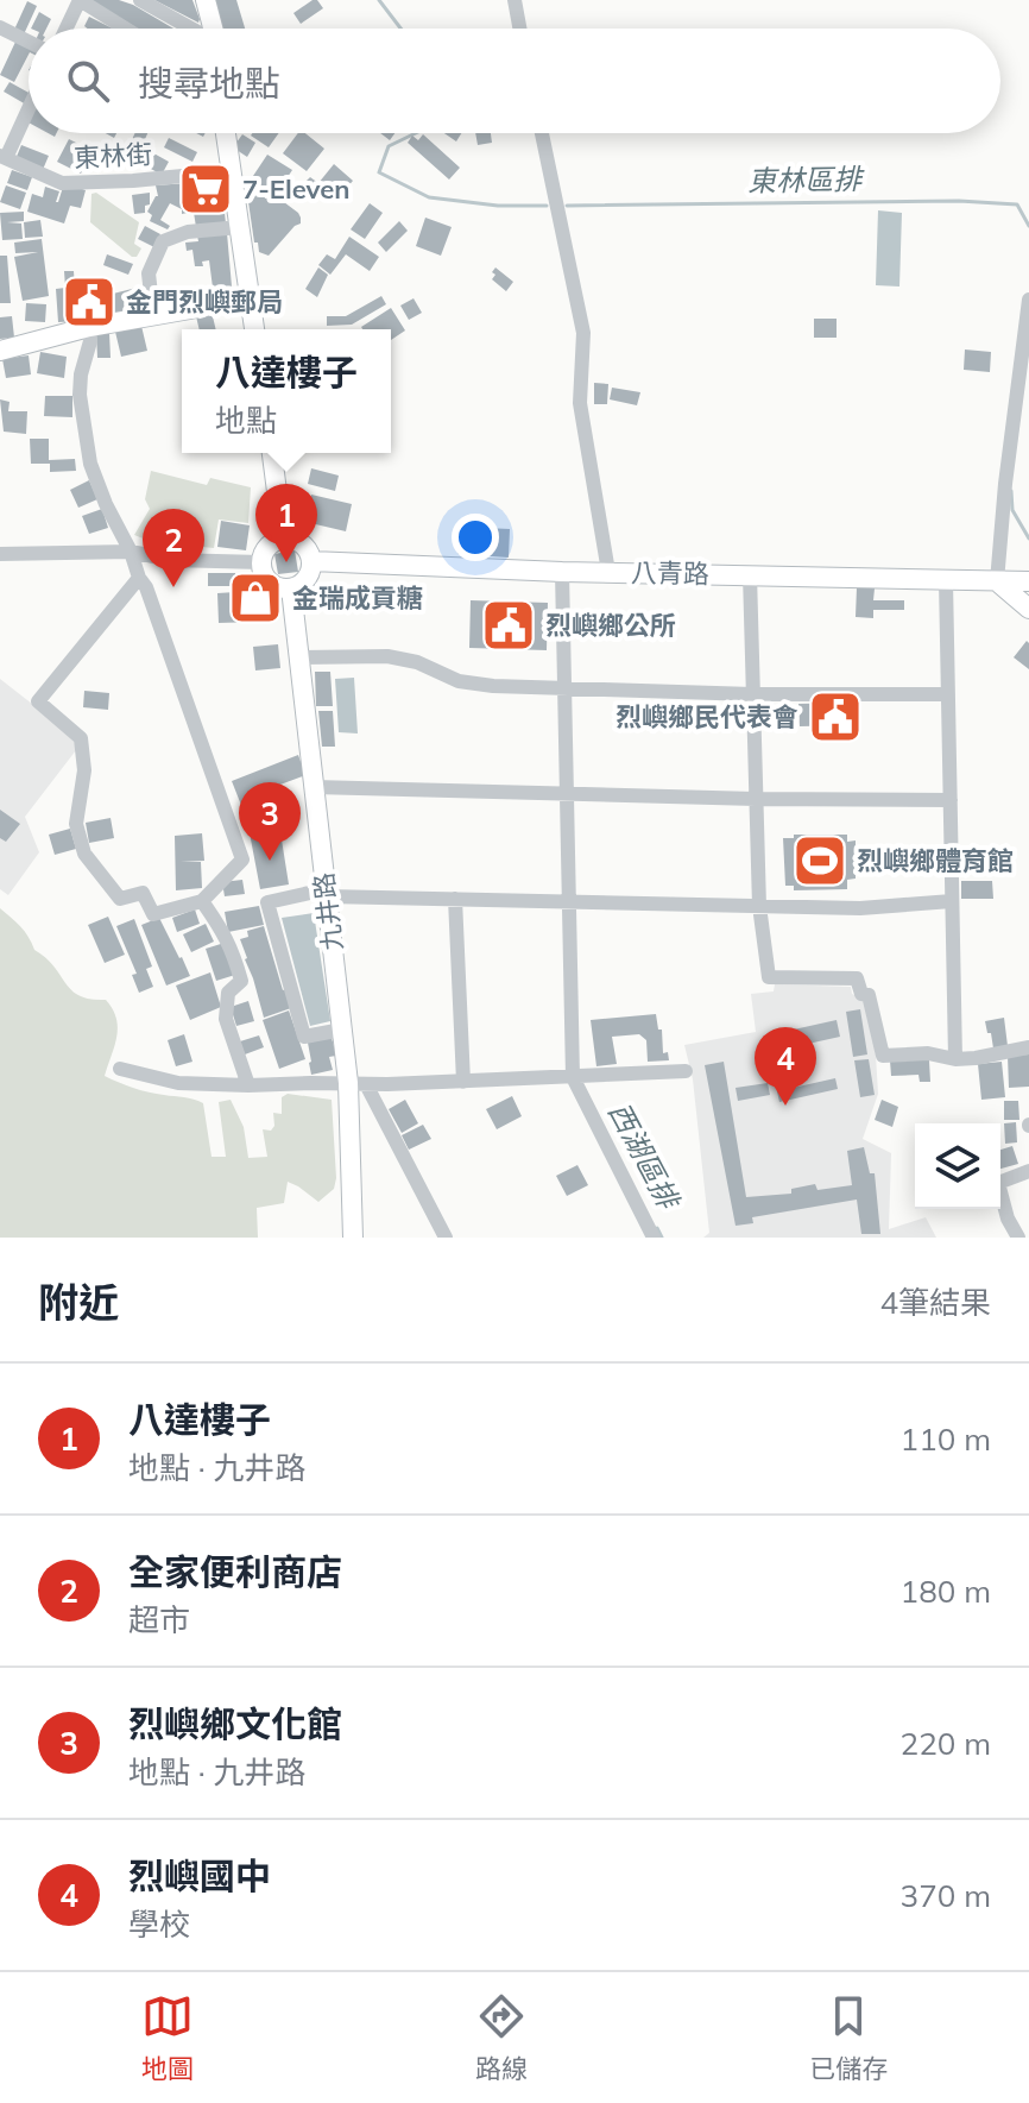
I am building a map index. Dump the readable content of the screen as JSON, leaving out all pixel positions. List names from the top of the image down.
{
  "streets": {
    "main road": ["八青路", "九井路"],
    "street": ["東林街"]
  },
  "crossings": [
    ["八青路", "九井路"]
  ],
  "water": ["東林區排", "西湖區排"],
  "places": {
    "supermarket": ["7-Eleven"],
    "public building": ["金門烈嶼郵局", "烈嶼鄉公所", "烈嶼鄉民代表會"],
    "shop": ["金瑞成貢糖"],
    "sports": ["烈嶼鄉體育館"]
  },
  "page": {
    "search": "搜尋地點",
    "popup": ["八達樓子", "地點"],
    "pins": [
      "1",
      "2",
      "3",
      "4"
    ],
    "heading": ["附近", "4筆結果"],
    "list": [
      {
        "mark": "1",
        "name": "八達樓子",
        "note": "地點 · 九井路",
        "value": "110 m"
      },
      {
        "mark": "2",
        "name": "全家便利商店",
        "note": "超市",
        "value": "180 m"
      },
      {
        "mark": "3",
        "name": "烈嶼鄉文化館",
        "note": "地點 · 九井路",
        "value": "220 m"
      },
      {
        "mark": "4",
        "name": "烈嶼國中",
        "note": "學校",
        "value": "370 m"
      }
    ],
    "nav": ["地圖", "路線", "已儲存"]
  }
}
